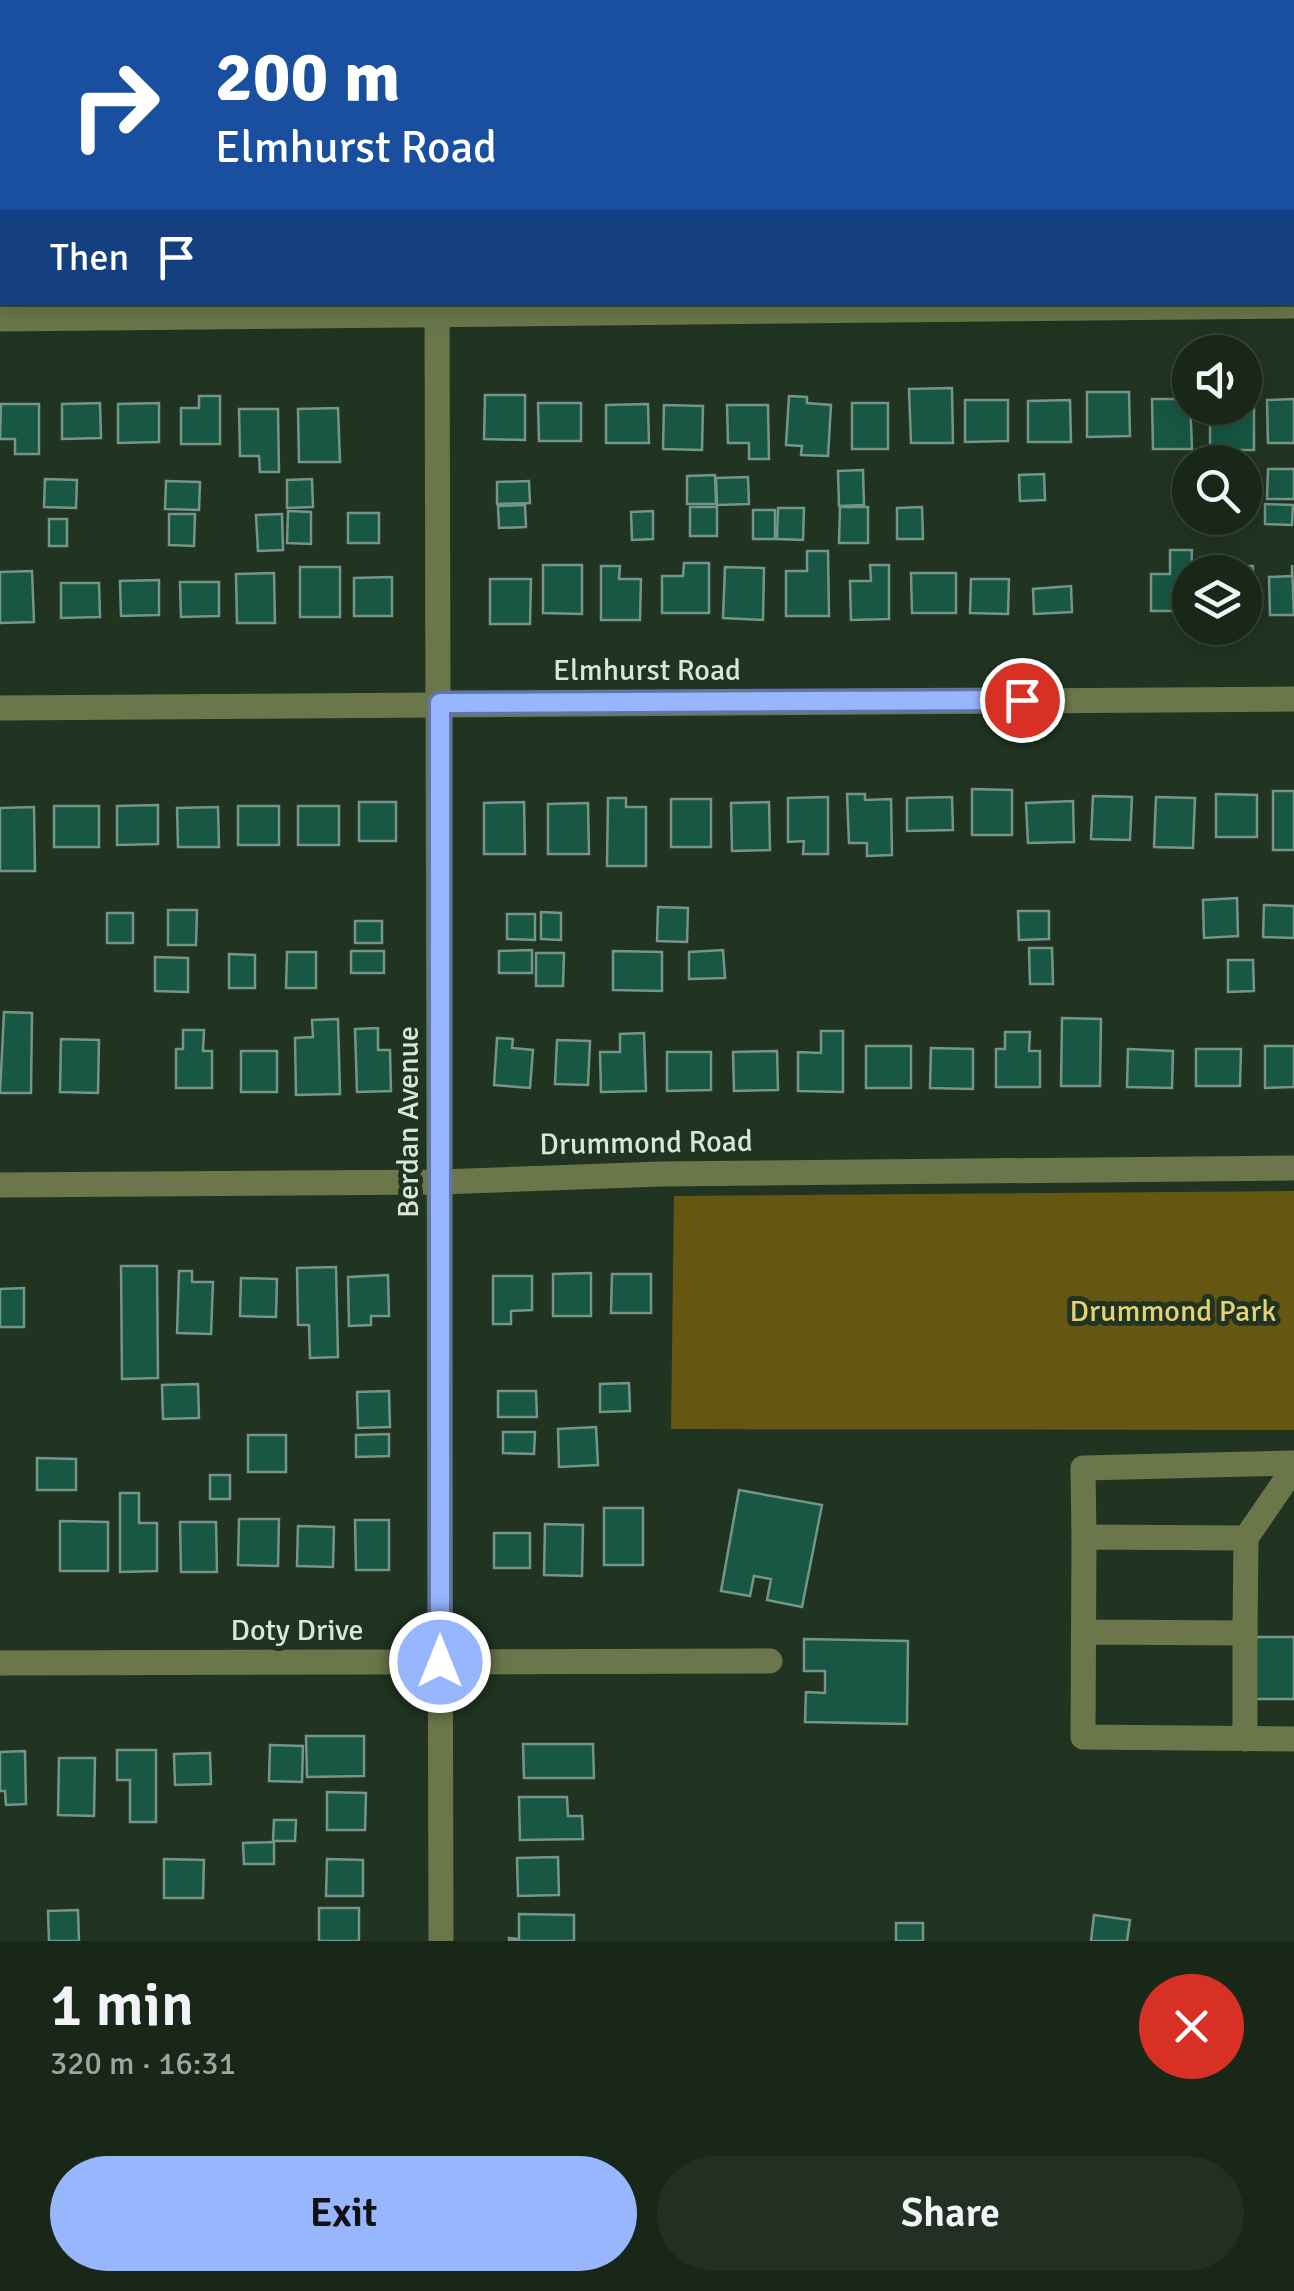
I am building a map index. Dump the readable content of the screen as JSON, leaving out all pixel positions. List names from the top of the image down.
{
  "streets": {
    "street": [
      "Elmhurst Road",
      "Berdan Avenue",
      "Drummond Road",
      "Doty Drive"
    ]
  },
  "crossings": [
    ["Elmhurst Road", "Berdan Avenue"],
    ["Berdan Avenue", "Drummond Road"],
    ["Berdan Avenue", "Doty Drive"]
  ],
  "parks": ["Drummond Park"],
  "page": {
    "turn": ["200 m", "Elmhurst Road"],
    "then": "Then",
    "heading": ["1 min", "320 m · 16:31"],
    "buttons": ["Exit", "Share"]
  }
}
